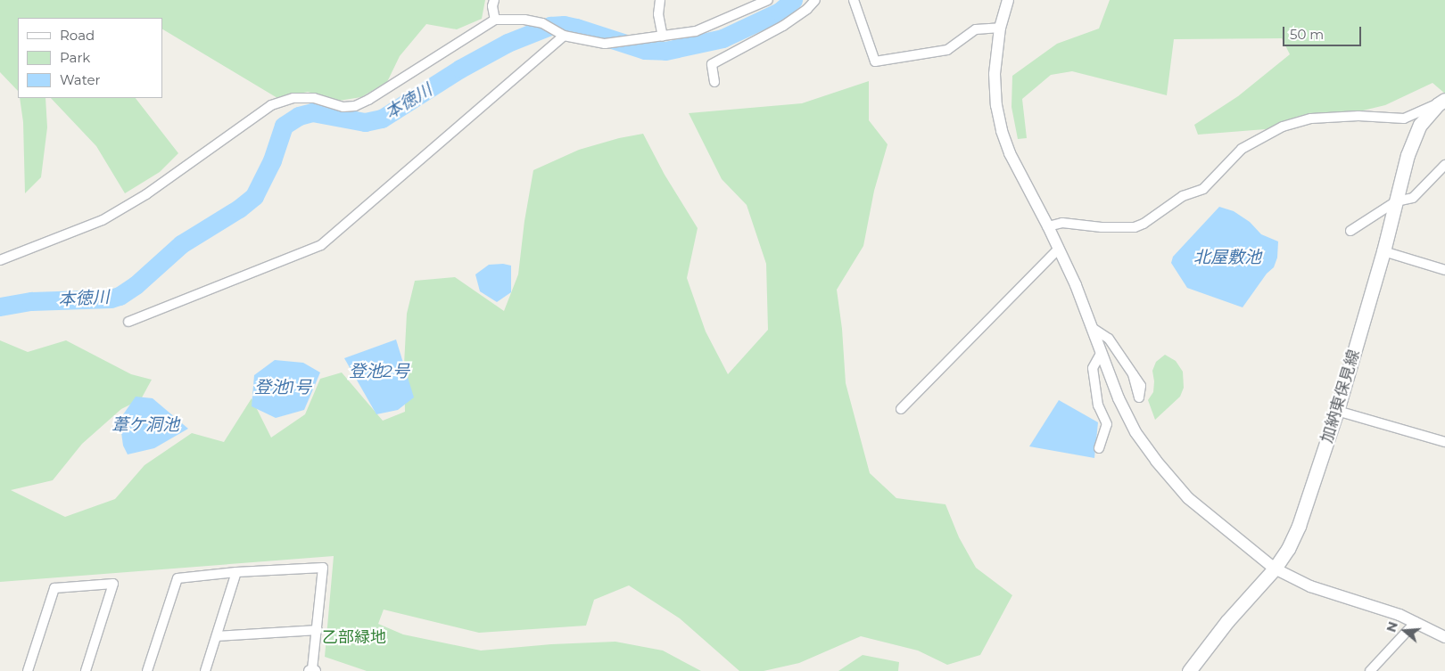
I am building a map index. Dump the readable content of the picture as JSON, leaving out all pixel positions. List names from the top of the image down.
{
  "streets": {
    "main road": ["加納東保見線"]
  },
  "water": [
    "本徳川",
    "北屋敷池",
    "登池2号",
    "登池1号",
    "葦ケ洞池"
  ],
  "parks": ["乙部緑地"],
  "legend": ["Road", "Park", "Water"],
  "scale_bar": "50 m",
  "north": "left"
}
